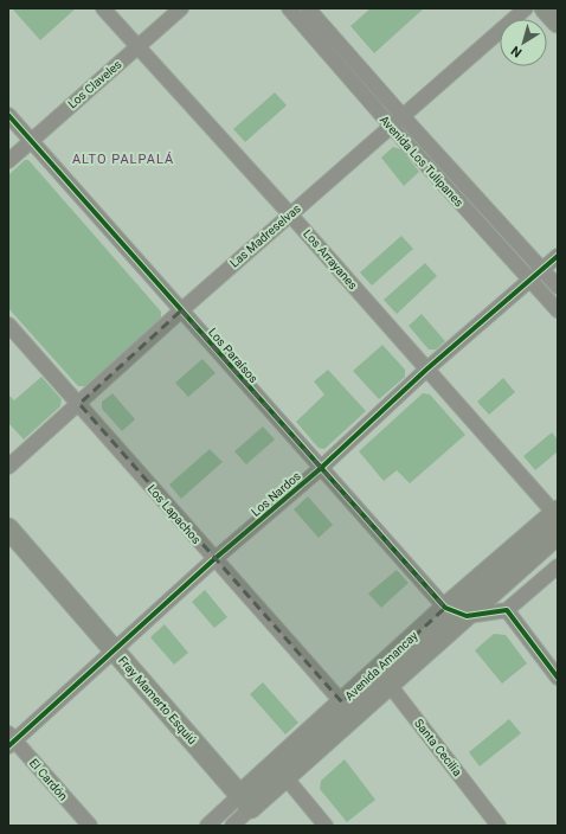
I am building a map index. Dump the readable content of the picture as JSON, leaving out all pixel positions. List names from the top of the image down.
{
  "streets": {
    "street": [
      "Los Claveles",
      "Avenida Los Tulipanes",
      "Las Madreselvas",
      "Los Arrayanes",
      "Los Paraísos",
      "Los Nardos",
      "Los Lapachos",
      "Avenida Amancay",
      "Fray Mamerto Esquiú",
      "Santa Cecilia",
      "El Cardón"
    ]
  },
  "crossings": [
    ["Los Claveles", "Los Arrayanes"],
    ["Los Claveles", "Los Paraísos"],
    ["Avenida Los Tulipanes", "Las Madreselvas"],
    ["Avenida Los Tulipanes", "Los Nardos"],
    ["Las Madreselvas", "Los Arrayanes"],
    ["Las Madreselvas", "Los Paraísos"],
    ["Las Madreselvas", "Los Lapachos"],
    ["Los Arrayanes", "Los Nardos"],
    ["Los Arrayanes", "Avenida Amancay"],
    ["Los Paraísos", "Los Nardos"],
    ["Los Paraísos", "Avenida Amancay"],
    ["Los Nardos", "Los Lapachos"],
    ["Los Nardos", "Fray Mamerto Esquiú"],
    ["Los Nardos", "El Cardón"],
    ["Los Lapachos", "Avenida Amancay"],
    ["Avenida Amancay", "Fray Mamerto Esquiú"],
    ["Avenida Amancay", "Santa Cecilia"]
  ],
  "districts": ["ALTO PALPALÁ"],
  "north": "bottom left"
}
